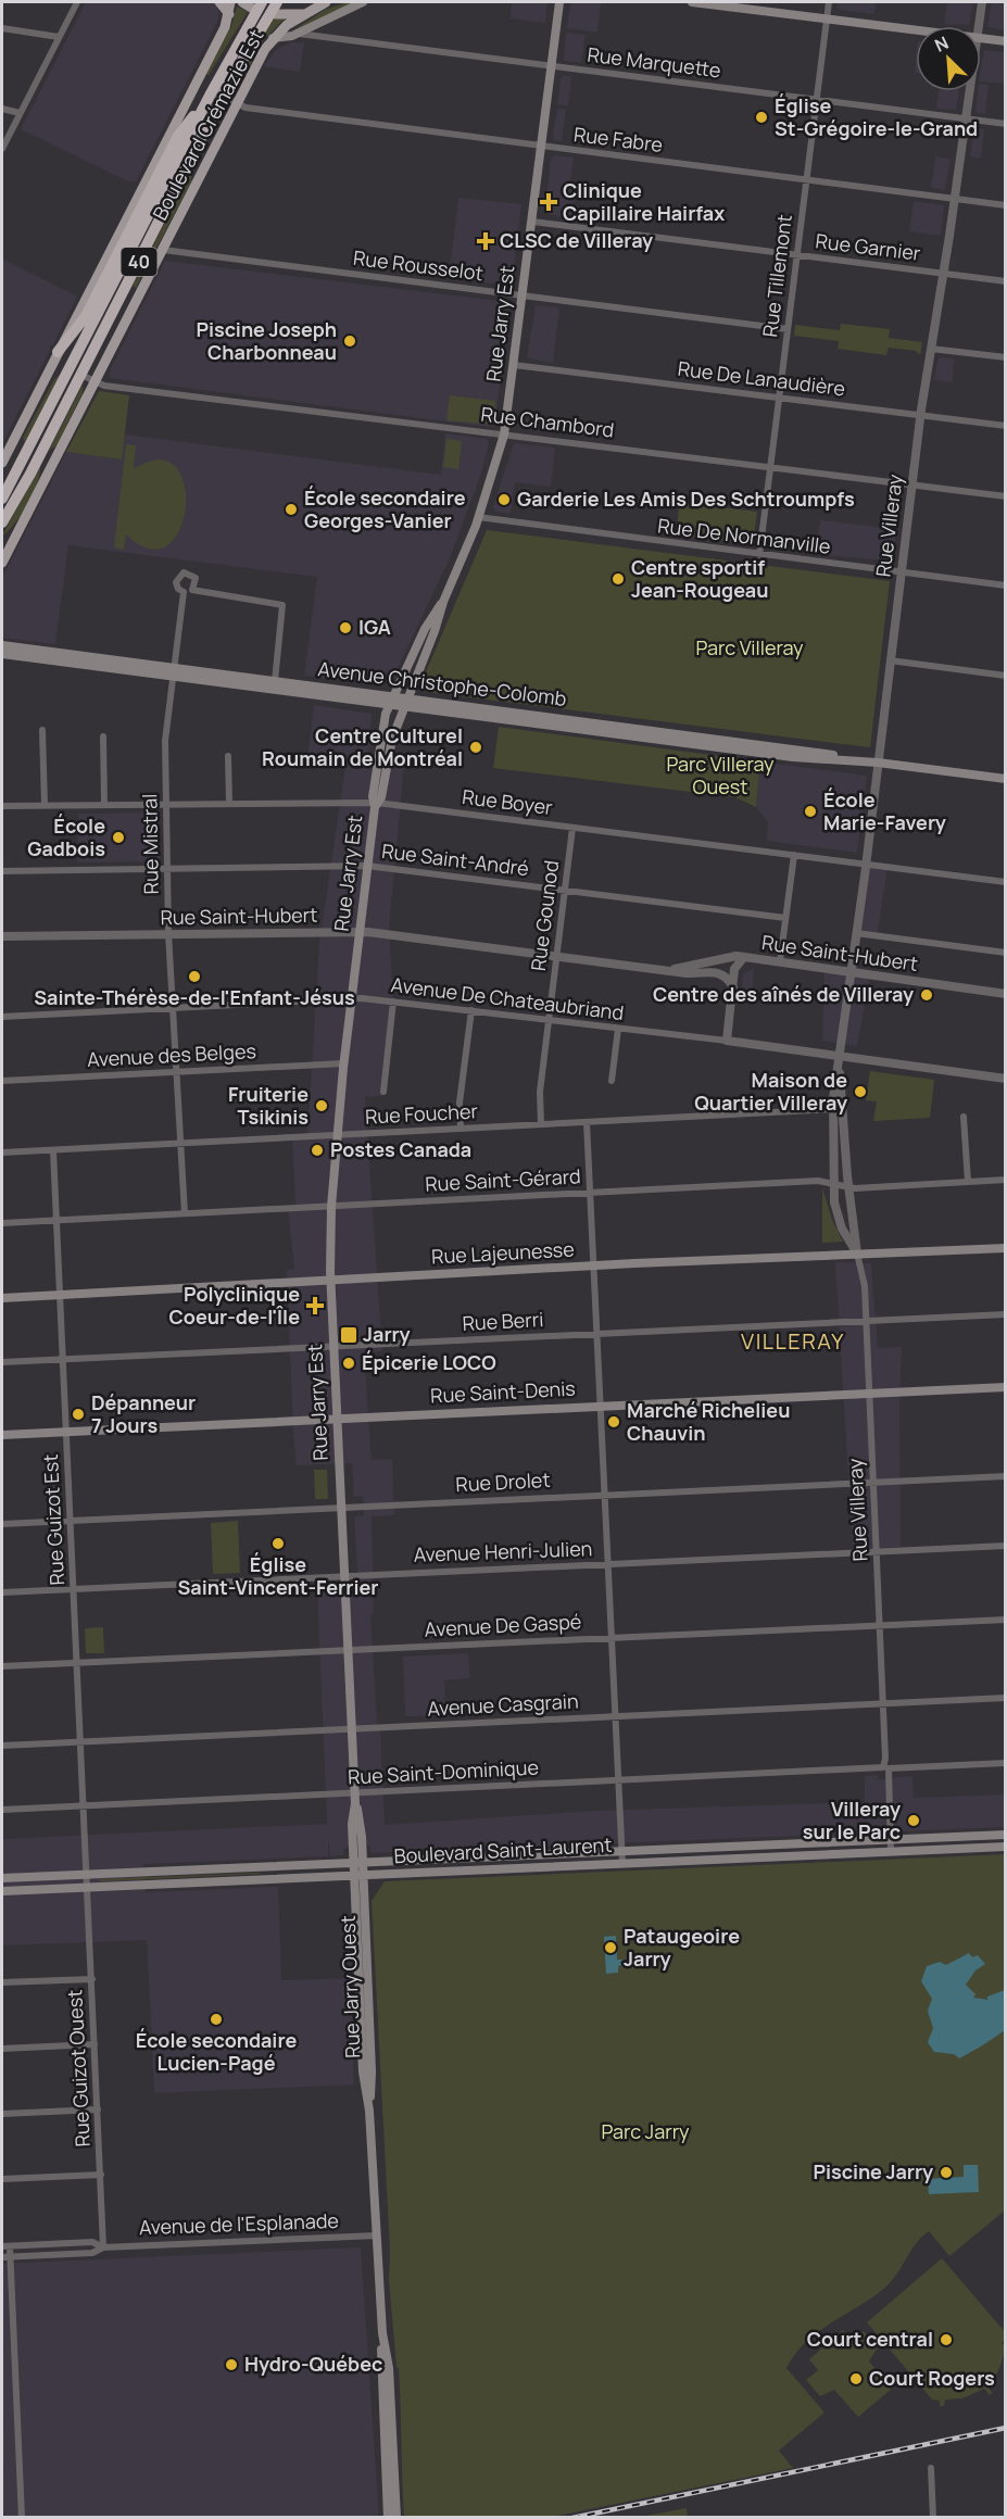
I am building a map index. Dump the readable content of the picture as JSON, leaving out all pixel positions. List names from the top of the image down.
{
  "streets": {
    "highway": ["40"],
    "main road": [
      "Boulevard Crémazie Est",
      "Rue Jarry Est",
      "Avenue Christophe-Colomb",
      "Rue Lajeunesse",
      "Rue Saint-Denis",
      "Boulevard Saint-Laurent",
      "Rue Jarry Ouest"
    ],
    "street": [
      "Rue Marquette",
      "Rue Fabre",
      "Rue Garnier",
      "Rue Rousselot",
      "Rue Tillemont",
      "Rue De Lanaudière",
      "Rue Chambord",
      "Rue Villeray",
      "Rue De Normanville",
      "Rue Boyer",
      "Rue Mistral",
      "Rue Saint-André",
      "Rue Gounod",
      "Rue Saint-Hubert",
      "Avenue De Chateaubriand",
      "Avenue des Belges",
      "Rue Foucher",
      "Rue Saint-Gérard",
      "Rue Berri",
      "Rue Drolet",
      "Rue Guizot Est",
      "Avenue Henri-Julien",
      "Avenue De Gaspé",
      "Avenue Casgrain",
      "Rue Saint-Dominique",
      "Rue Guizot Ouest",
      "Avenue de l'Esplanade"
    ]
  },
  "crossings": [
    ["Rue Marquette", "Rue Tillemont"],
    ["Rue Marquette", "Rue Jarry Est"],
    ["Rue Marquette", "Rue Villeray"],
    ["Boulevard Crémazie Est", "Rue Fabre"],
    ["Boulevard Crémazie Est", "Rue Rousselot"],
    ["Boulevard Crémazie Est", "Rue Chambord"],
    ["Rue Fabre", "Rue Tillemont"],
    ["Rue Fabre", "Rue Jarry Est"],
    ["Rue Fabre", "Rue Villeray"],
    ["Rue Garnier", "Rue Tillemont"],
    ["Rue Garnier", "Rue Jarry Est"],
    ["Rue Garnier", "Rue Villeray"],
    ["Rue Rousselot", "Rue Tillemont"],
    ["Rue Rousselot", "Rue Jarry Est"],
    ["Rue Tillemont", "Rue De Lanaudière"],
    ["Rue Tillemont", "Rue Chambord"],
    ["Rue Tillemont", "Rue De Normanville"],
    ["Rue Jarry Est", "Rue De Lanaudière"],
    ["Rue Jarry Est", "Rue Chambord"],
    ["Rue Jarry Est", "Rue De Normanville"],
    ["Rue Jarry Est", "Avenue Christophe-Colomb"],
    ["Rue Jarry Est", "Rue Boyer"],
    ["Rue Jarry Est", "Rue Saint-André"],
    ["Rue Jarry Est", "Rue Saint-Hubert"],
    ["Rue Jarry Est", "Avenue De Chateaubriand"],
    ["Rue Jarry Est", "Avenue des Belges"],
    ["Rue Jarry Est", "Rue Foucher"],
    ["Rue Jarry Est", "Rue Saint-Gérard"],
    ["Rue Jarry Est", "Rue Lajeunesse"],
    ["Rue Jarry Est", "Rue Berri"],
    ["Rue Jarry Est", "Rue Saint-Denis"],
    ["Rue Jarry Est", "Rue Drolet"],
    ["Rue Jarry Est", "Avenue Henri-Julien"],
    ["Rue Jarry Est", "Avenue De Gaspé"],
    ["Rue Jarry Est", "Avenue Casgrain"],
    ["Rue Jarry Est", "Rue Saint-Dominique"],
    ["Rue Jarry Est", "Boulevard Saint-Laurent"],
    ["Rue Jarry Est", "Rue Jarry Ouest"],
    ["Rue De Lanaudière", "Rue Villeray"],
    ["Rue Chambord", "Rue Villeray"],
    ["Rue Villeray", "Rue De Normanville"],
    ["Rue Villeray", "Avenue Christophe-Colomb"],
    ["Rue Villeray", "Rue Boyer"],
    ["Rue Villeray", "Rue Saint-Hubert"],
    ["Rue Villeray", "Avenue De Chateaubriand"],
    ["Rue Villeray", "Rue Foucher"],
    ["Rue Villeray", "Rue Saint-Gérard"],
    ["Rue Villeray", "Rue Lajeunesse"],
    ["Rue Villeray", "Rue Berri"],
    ["Rue Villeray", "Rue Saint-Denis"],
    ["Rue Villeray", "Rue Drolet"],
    ["Rue Villeray", "Avenue Henri-Julien"],
    ["Rue Villeray", "Avenue De Gaspé"],
    ["Rue Villeray", "Avenue Casgrain"],
    ["Rue Villeray", "Rue Saint-Dominique"],
    ["Rue Villeray", "Boulevard Saint-Laurent"],
    ["Avenue Christophe-Colomb", "Rue Mistral"],
    ["Rue Boyer", "Rue Mistral"],
    ["Rue Boyer", "Rue Gounod"],
    ["Rue Mistral", "Rue Saint-André"],
    ["Rue Mistral", "Rue Saint-Hubert"],
    ["Rue Mistral", "Avenue De Chateaubriand"],
    ["Rue Mistral", "Avenue des Belges"],
    ["Rue Mistral", "Rue Foucher"],
    ["Rue Mistral", "Rue Saint-Gérard"],
    ["Rue Saint-André", "Rue Gounod"],
    ["Rue Gounod", "Rue Saint-Hubert"],
    ["Rue Gounod", "Avenue De Chateaubriand"],
    ["Rue Gounod", "Rue Foucher"],
    ["Rue Foucher", "Rue Guizot Est"],
    ["Rue Saint-Gérard", "Rue Guizot Est"],
    ["Rue Lajeunesse", "Rue Guizot Est"],
    ["Rue Berri", "Rue Guizot Est"],
    ["Rue Saint-Denis", "Rue Guizot Est"],
    ["Rue Drolet", "Rue Guizot Est"],
    ["Rue Guizot Est", "Avenue Henri-Julien"],
    ["Rue Guizot Est", "Avenue De Gaspé"],
    ["Rue Guizot Est", "Avenue Casgrain"],
    ["Rue Guizot Est", "Rue Saint-Dominique"],
    ["Rue Guizot Est", "Boulevard Saint-Laurent"],
    ["Rue Guizot Est", "Rue Guizot Ouest"],
    ["Boulevard Saint-Laurent", "Rue Jarry Ouest"],
    ["Boulevard Saint-Laurent", "Rue Guizot Ouest"],
    ["Rue Jarry Ouest", "Avenue de l'Esplanade"],
    ["Rue Guizot Ouest", "Avenue de l'Esplanade"]
  ],
  "districts": ["VILLERAY"],
  "parks": ["Parc Villeray", "Parc Villeray Ouest", "Parc Jarry"],
  "places": {
    "other": [
      "Église St-Grégoire-le-Grand",
      "Piscine Joseph Charbonneau",
      "Garderie Les Amis Des Schtroumpfs",
      "École secondaire Georges-Vanier",
      "Centre sportif Jean-Rougeau",
      "IGA",
      "Centre Culturel Roumain de Montréal",
      "École Marie-Favery",
      "École Gadbois",
      "Sainte-Thérèse-de-l'Enfant-Jésus",
      "Centre des aînés de Villeray",
      "Maison de Quartier Villeray",
      "Fruiterie Tsikinis",
      "Postes Canada",
      "Épicerie LOCO",
      "Dépanneur 7 Jours",
      "Marché Richelieu Chauvin",
      "Église Saint-Vincent-Ferrier",
      "Villeray sur le Parc",
      "Pataugeoire Jarry",
      "École secondaire Lucien-Pagé",
      "Piscine Jarry",
      "Court central",
      "Hydro-Québec",
      "Court Rogers"
    ],
    "health": ["Clinique Capillaire Hairfax", "CLSC de Villeray", "Polyclinique Coeur-de-l'Île"],
    "transit": ["Jarry"]
  },
  "north": "top left"
}
